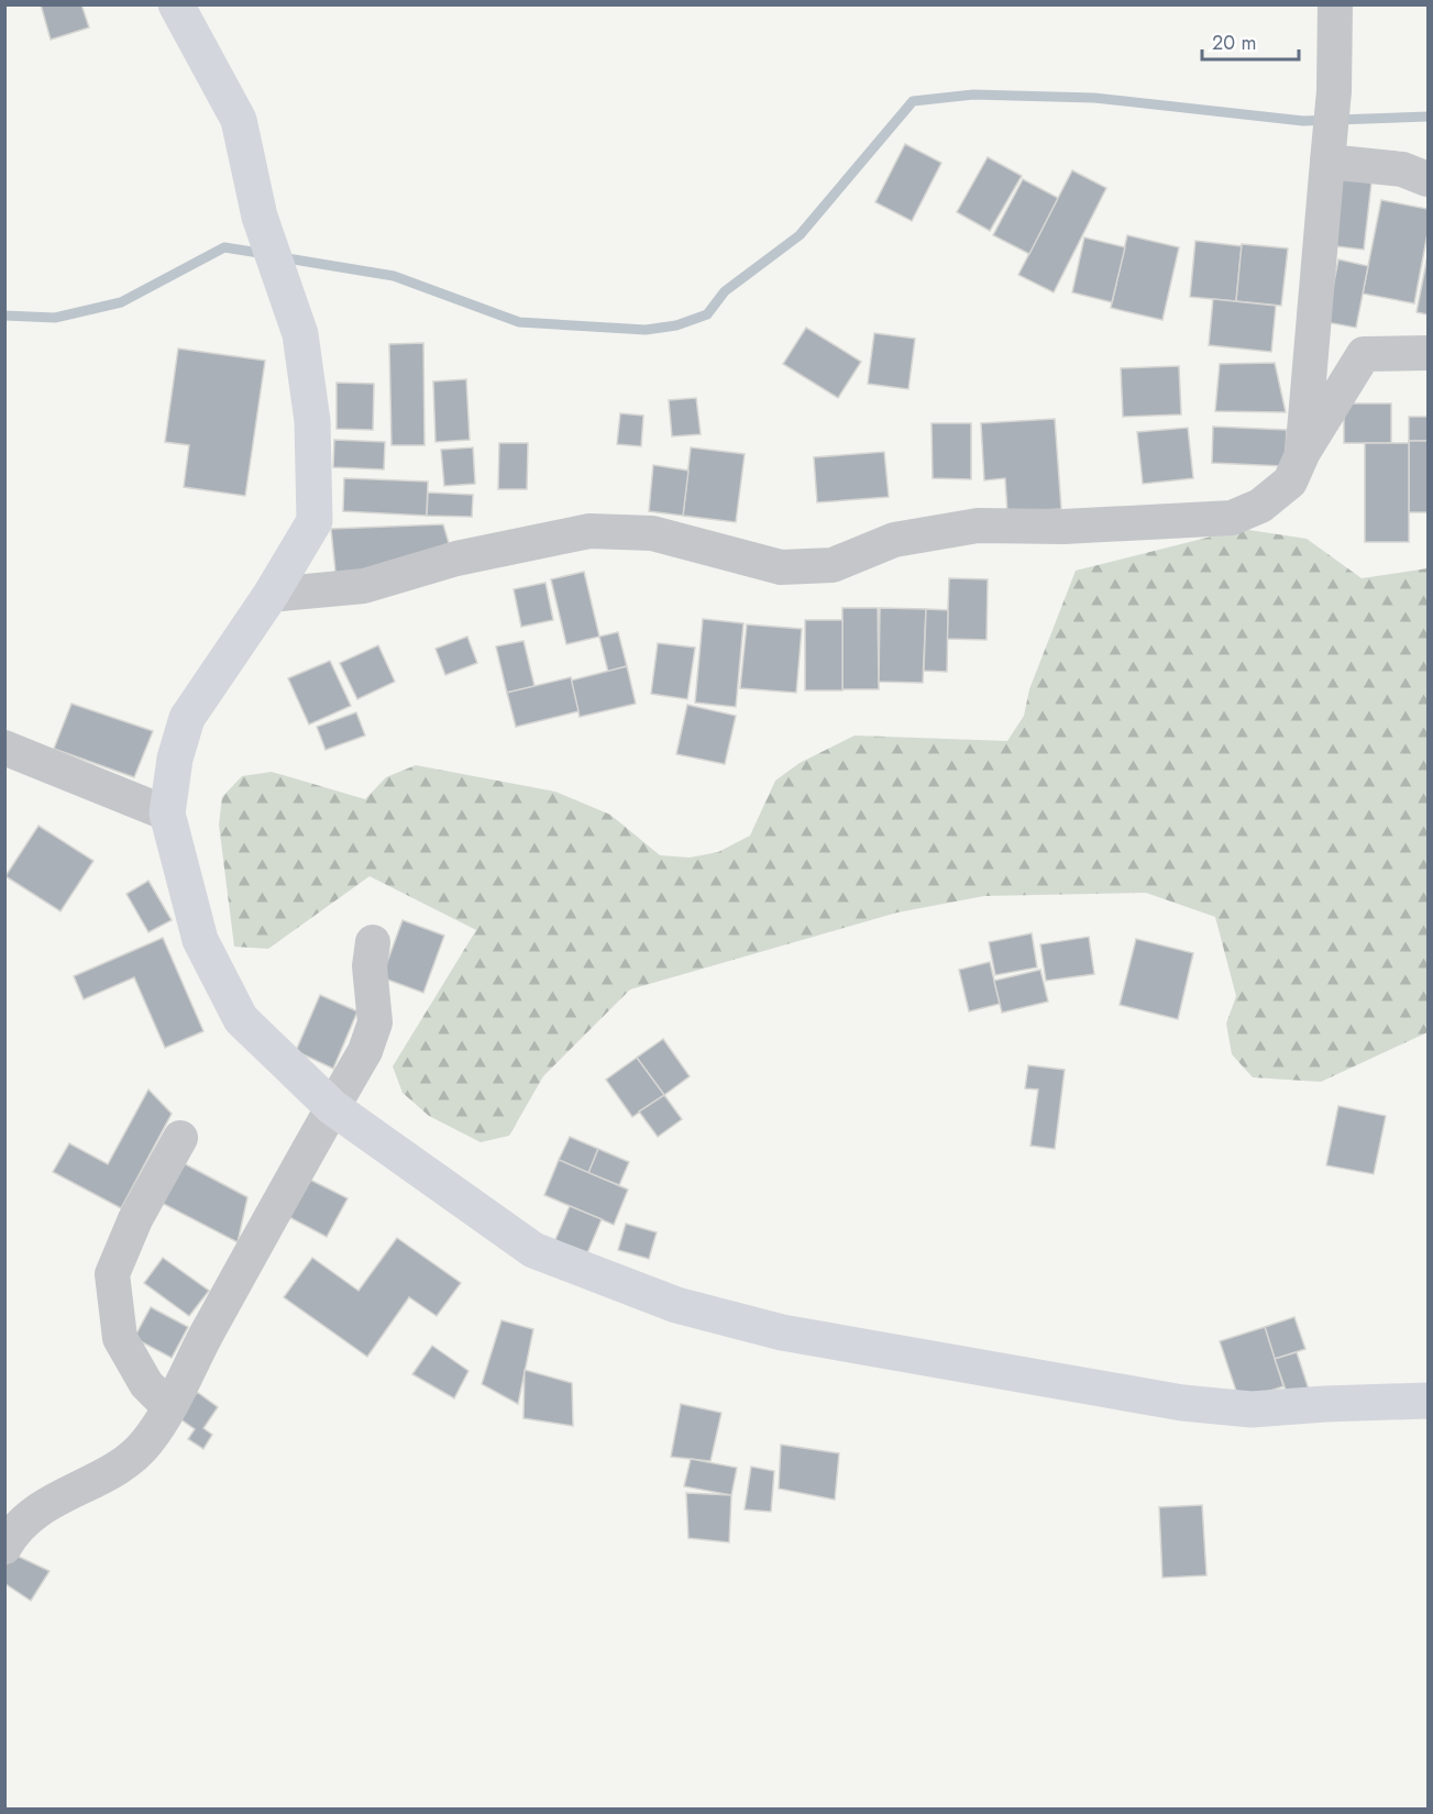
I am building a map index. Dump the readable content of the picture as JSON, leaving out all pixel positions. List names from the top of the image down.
{
  "scale_bar": "20 m"
}
